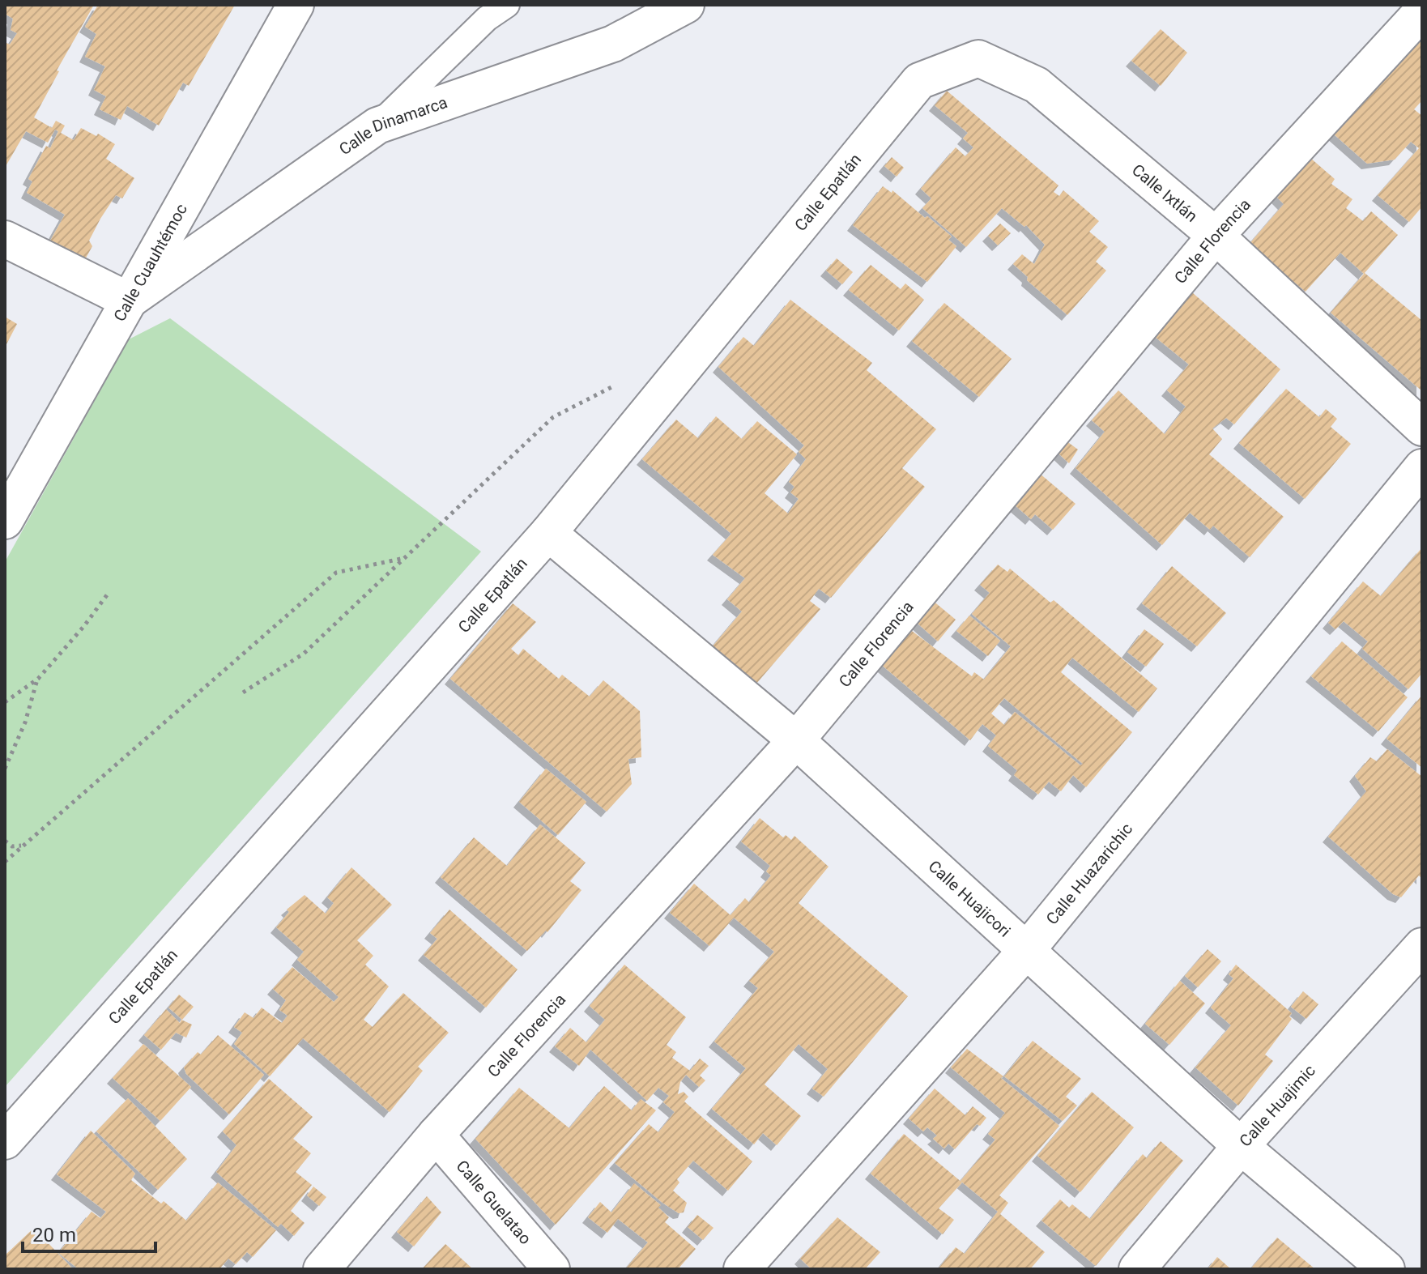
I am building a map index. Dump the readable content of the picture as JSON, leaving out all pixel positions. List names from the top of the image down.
{
  "streets": {
    "street": [
      "Calle Dinamarca",
      "Calle Epatlán",
      "Calle Ixtlán",
      "Calle Florencia",
      "Calle Cuauhtémoc",
      "Calle Huazarichic",
      "Calle Huajicori",
      "Calle Huajimic",
      "Calle Guelatao"
    ]
  },
  "crossings": [
    ["Calle Dinamarca", "Calle Cuauhtémoc"],
    ["Calle Epatlán", "Calle Ixtlán"],
    ["Calle Epatlán", "Calle Huajicori"],
    ["Calle Ixtlán", "Calle Florencia"],
    ["Calle Florencia", "Calle Huajicori"],
    ["Calle Florencia", "Calle Guelatao"],
    ["Calle Huazarichic", "Calle Huajicori"],
    ["Calle Huajicori", "Calle Huajimic"]
  ],
  "scale_bar": "20 m"
}
